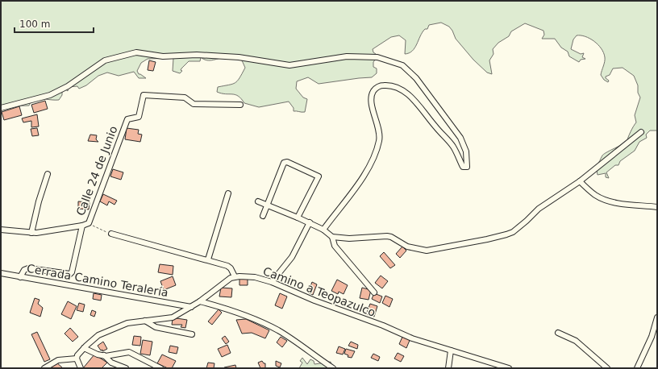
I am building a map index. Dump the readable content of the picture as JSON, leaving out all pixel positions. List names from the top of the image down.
{
  "streets": {
    "street": ["Calle 24 de Junio", "Cerrada Camino Teralería", "Camino a Teopazulco"]
  },
  "scale_bar": "100 m"
}
